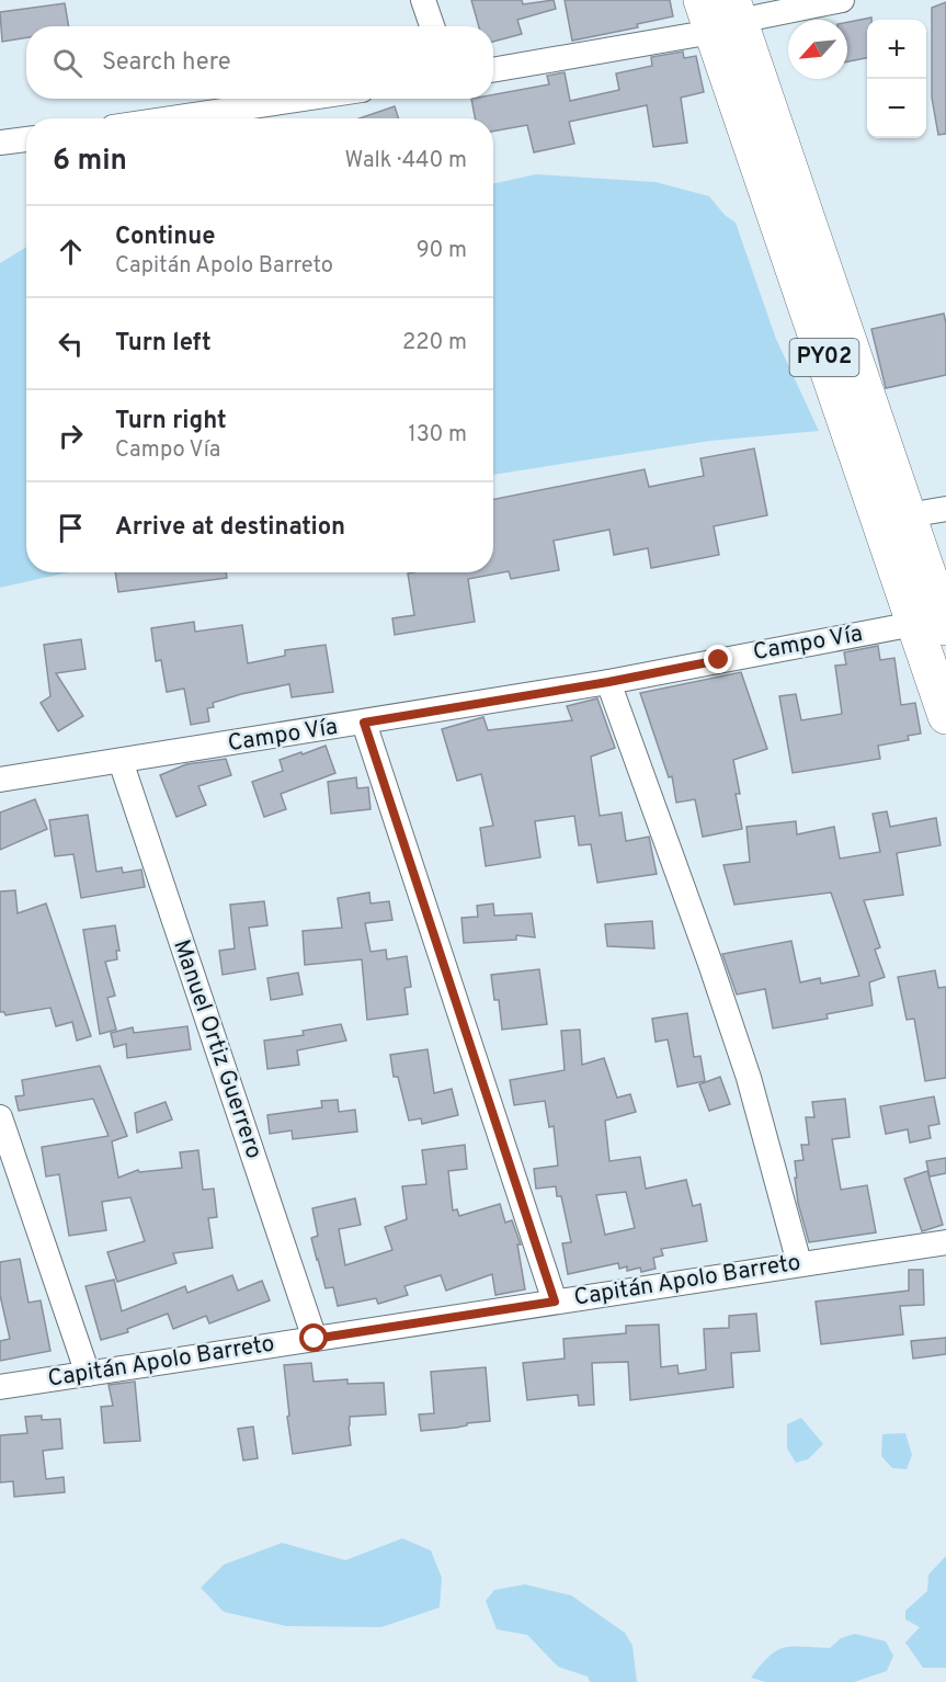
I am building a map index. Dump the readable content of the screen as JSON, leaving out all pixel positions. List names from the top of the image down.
{
  "streets": {
    "highway": ["PY02"],
    "street": ["Campo Vía", "Manuel Ortiz Guerrero", "Capitán Apolo Barreto"]
  },
  "crossings": [
    ["PY02", "Campo Vía"],
    ["Campo Vía", "Manuel Ortiz Guerrero"],
    ["Manuel Ortiz Guerrero", "Capitán Apolo Barreto"]
  ],
  "north": "bottom left",
  "page": {
    "map_buttons": ["+", "−"],
    "search": "Search here",
    "heading": ["6 min", "Walk · 440 m"],
    "list": [
      ["Continue", "Capitán Apolo Barreto", "90 m"],
      ["Turn left", "220 m"],
      ["Turn right", "Campo Vía", "130 m"],
      "Arrive at destination"
    ]
  }
}
